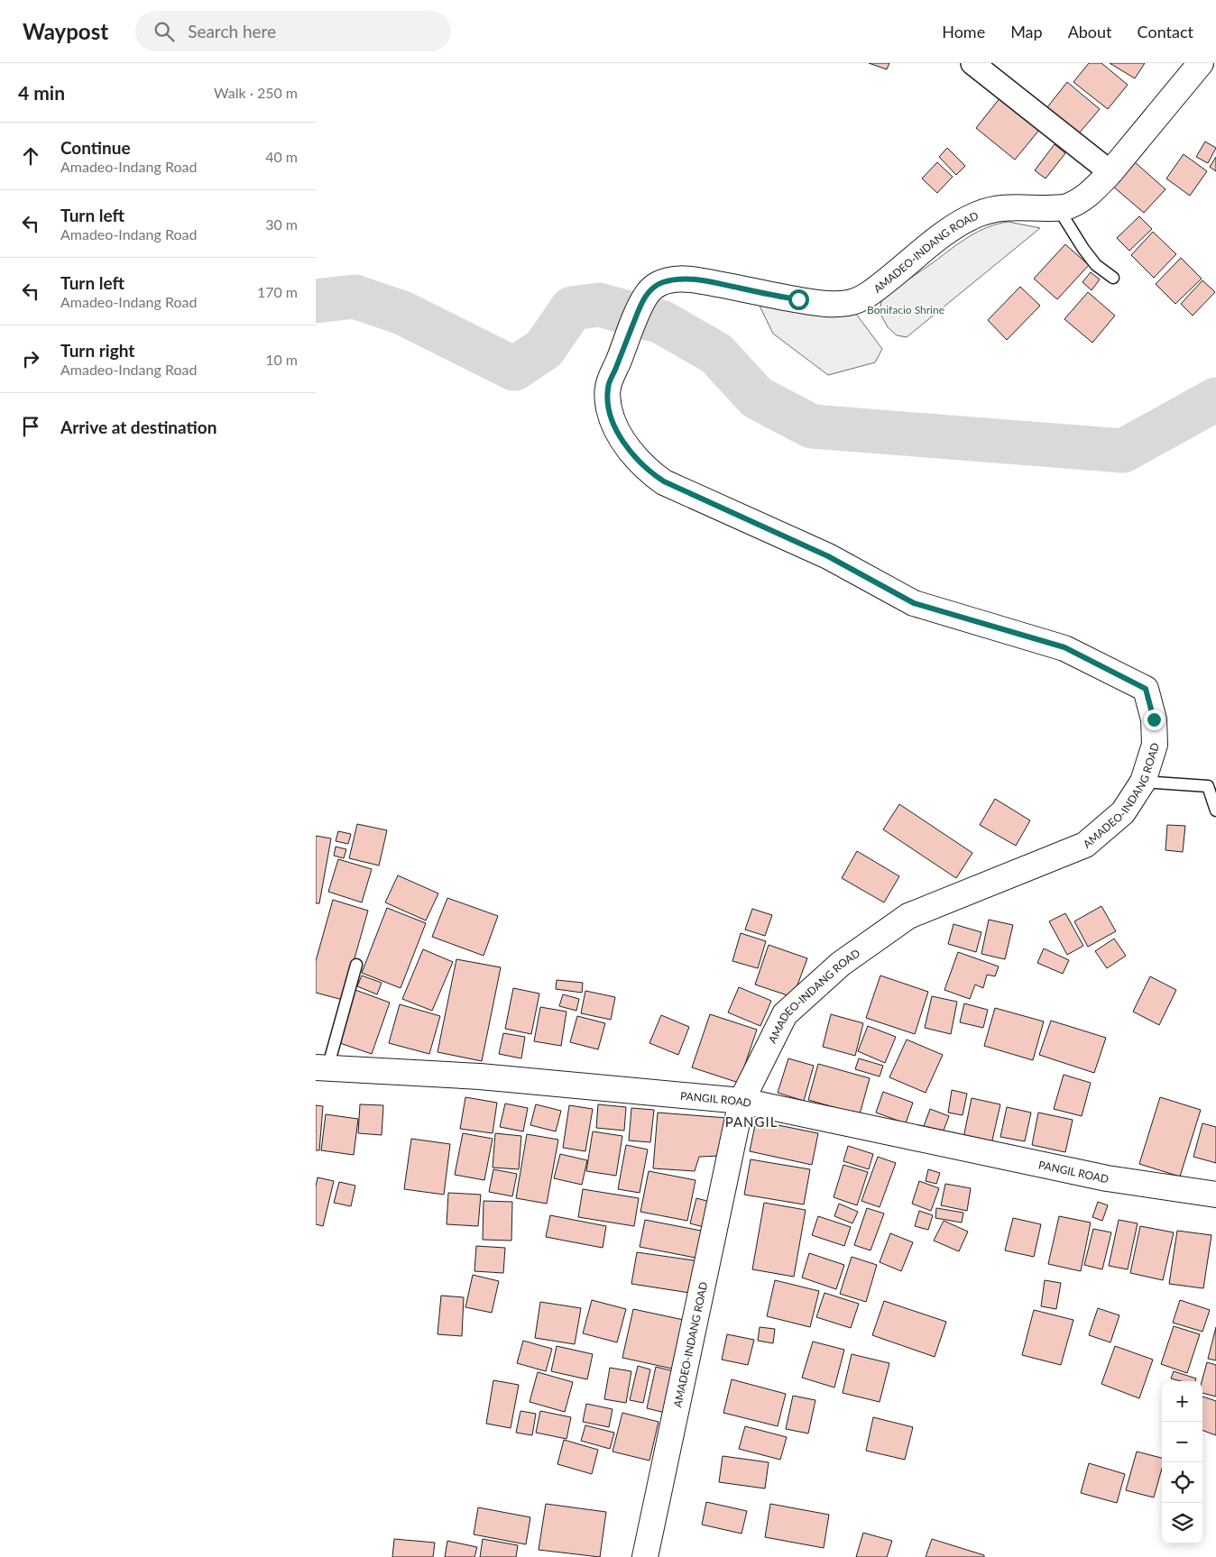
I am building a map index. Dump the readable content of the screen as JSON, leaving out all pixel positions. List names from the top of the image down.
{
  "streets": {
    "main road": ["AMADEO-INDANG ROAD", "PANGIL ROAD"]
  },
  "crossings": [
    ["AMADEO-INDANG ROAD", "PANGIL ROAD"]
  ],
  "districts": ["PANGIL"],
  "parks": ["Bonifacio Shrine"],
  "page": {
    "header": "Waypost",
    "search": "Search here",
    "nav": [
      "Home",
      "Map",
      "About",
      "Contact"
    ],
    "heading": ["4 min", "Walk · 250 m"],
    "list": [
      ["Continue", "Amadeo-Indang Road", "40 m"],
      ["Turn left", "Amadeo-Indang Road", "30 m"],
      ["Turn left", "Amadeo-Indang Road", "170 m"],
      ["Turn right", "Amadeo-Indang Road", "10 m"],
      "Arrive at destination"
    ],
    "map_buttons": ["+", "−"]
  }
}
